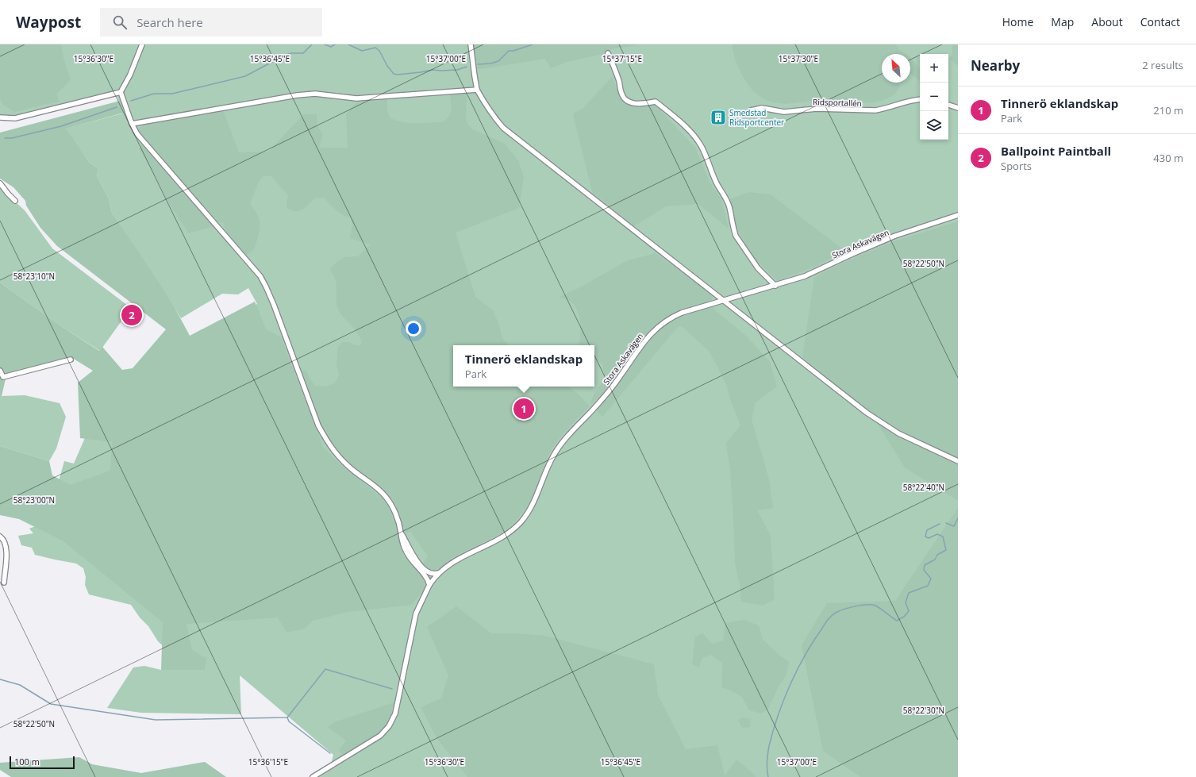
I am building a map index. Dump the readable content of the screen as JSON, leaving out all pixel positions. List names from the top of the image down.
{
  "streets": {
    "street": ["Ridsportallén", "Stora Askavägen"]
  },
  "places": {
    "building": ["Smedstad Ridsportcenter"]
  },
  "scale_bar": "100 m",
  "north": "top left",
  "page": {
    "header": "Waypost",
    "search": "Search here",
    "nav": [
      "Home",
      "Map",
      "About",
      "Contact"
    ],
    "heading": ["Nearby", "2 results"],
    "map_buttons": ["+", "−"],
    "list": [
      {
        "mark": "1",
        "name": "Tinnerö eklandskap",
        "note": "Park",
        "value": "210 m"
      },
      {
        "mark": "2",
        "name": "Ballpoint Paintball",
        "note": "Sports",
        "value": "430 m"
      }
    ],
    "pins": ["2", "1"],
    "popup": ["Tinnerö eklandskap", "Park"],
    "scale": "100 m"
  },
  "coordinates": [
    "15°36'30\"E",
    "15°36'45\"E",
    "15°37'00\"E",
    "15°37'15\"E",
    "15°37'30\"E",
    "58°22'50\"N",
    "58°23'10\"N",
    "58°22'40\"N",
    "58°23'00\"N",
    "58°22'30\"N",
    "15°36'15\"E"
  ]
}
